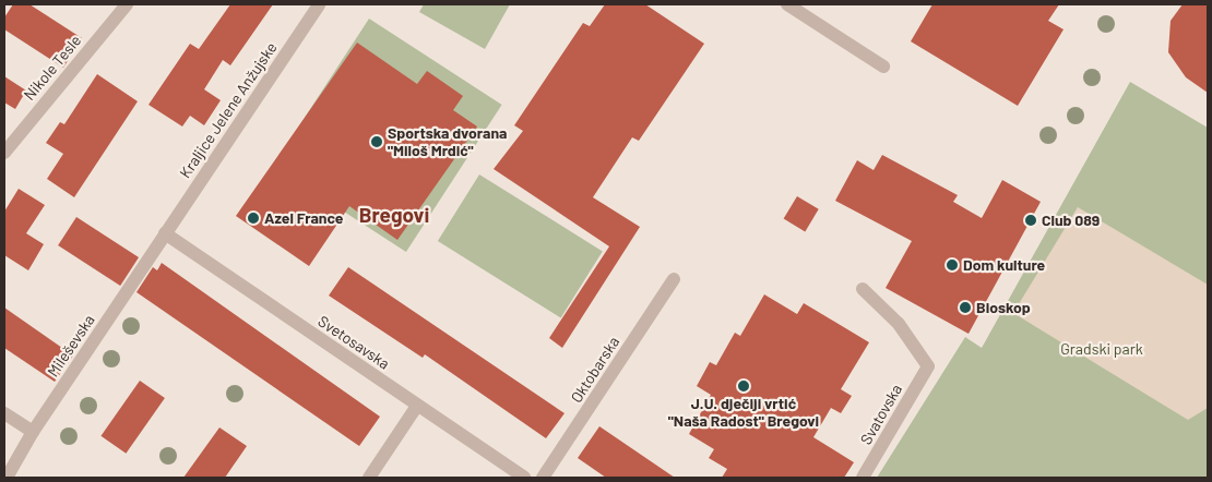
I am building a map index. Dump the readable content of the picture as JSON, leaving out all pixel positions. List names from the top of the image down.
{
  "streets": {
    "street": [
      "Nikole Tesle",
      "Kraljice Jelene Anžujske",
      "Svetosavska",
      "Mileševska",
      "Oktobarska",
      "Svatovska"
    ]
  },
  "crossings": [
    ["Kraljice Jelene Anžujske", "Svetosavska"],
    ["Kraljice Jelene Anžujske", "Mileševska"],
    ["Svetosavska", "Mileševska"]
  ],
  "districts": ["Bregovi"],
  "parks": ["Gradski park"],
  "places": [
    "Sportska dvorana \"Miloš Mrdić\"",
    "Azel France",
    "Club 089",
    "Dom kulture",
    "Bioskop",
    "J.U. dječiji vrtić \"Naša Radost\" Bregovi"
  ]
}
